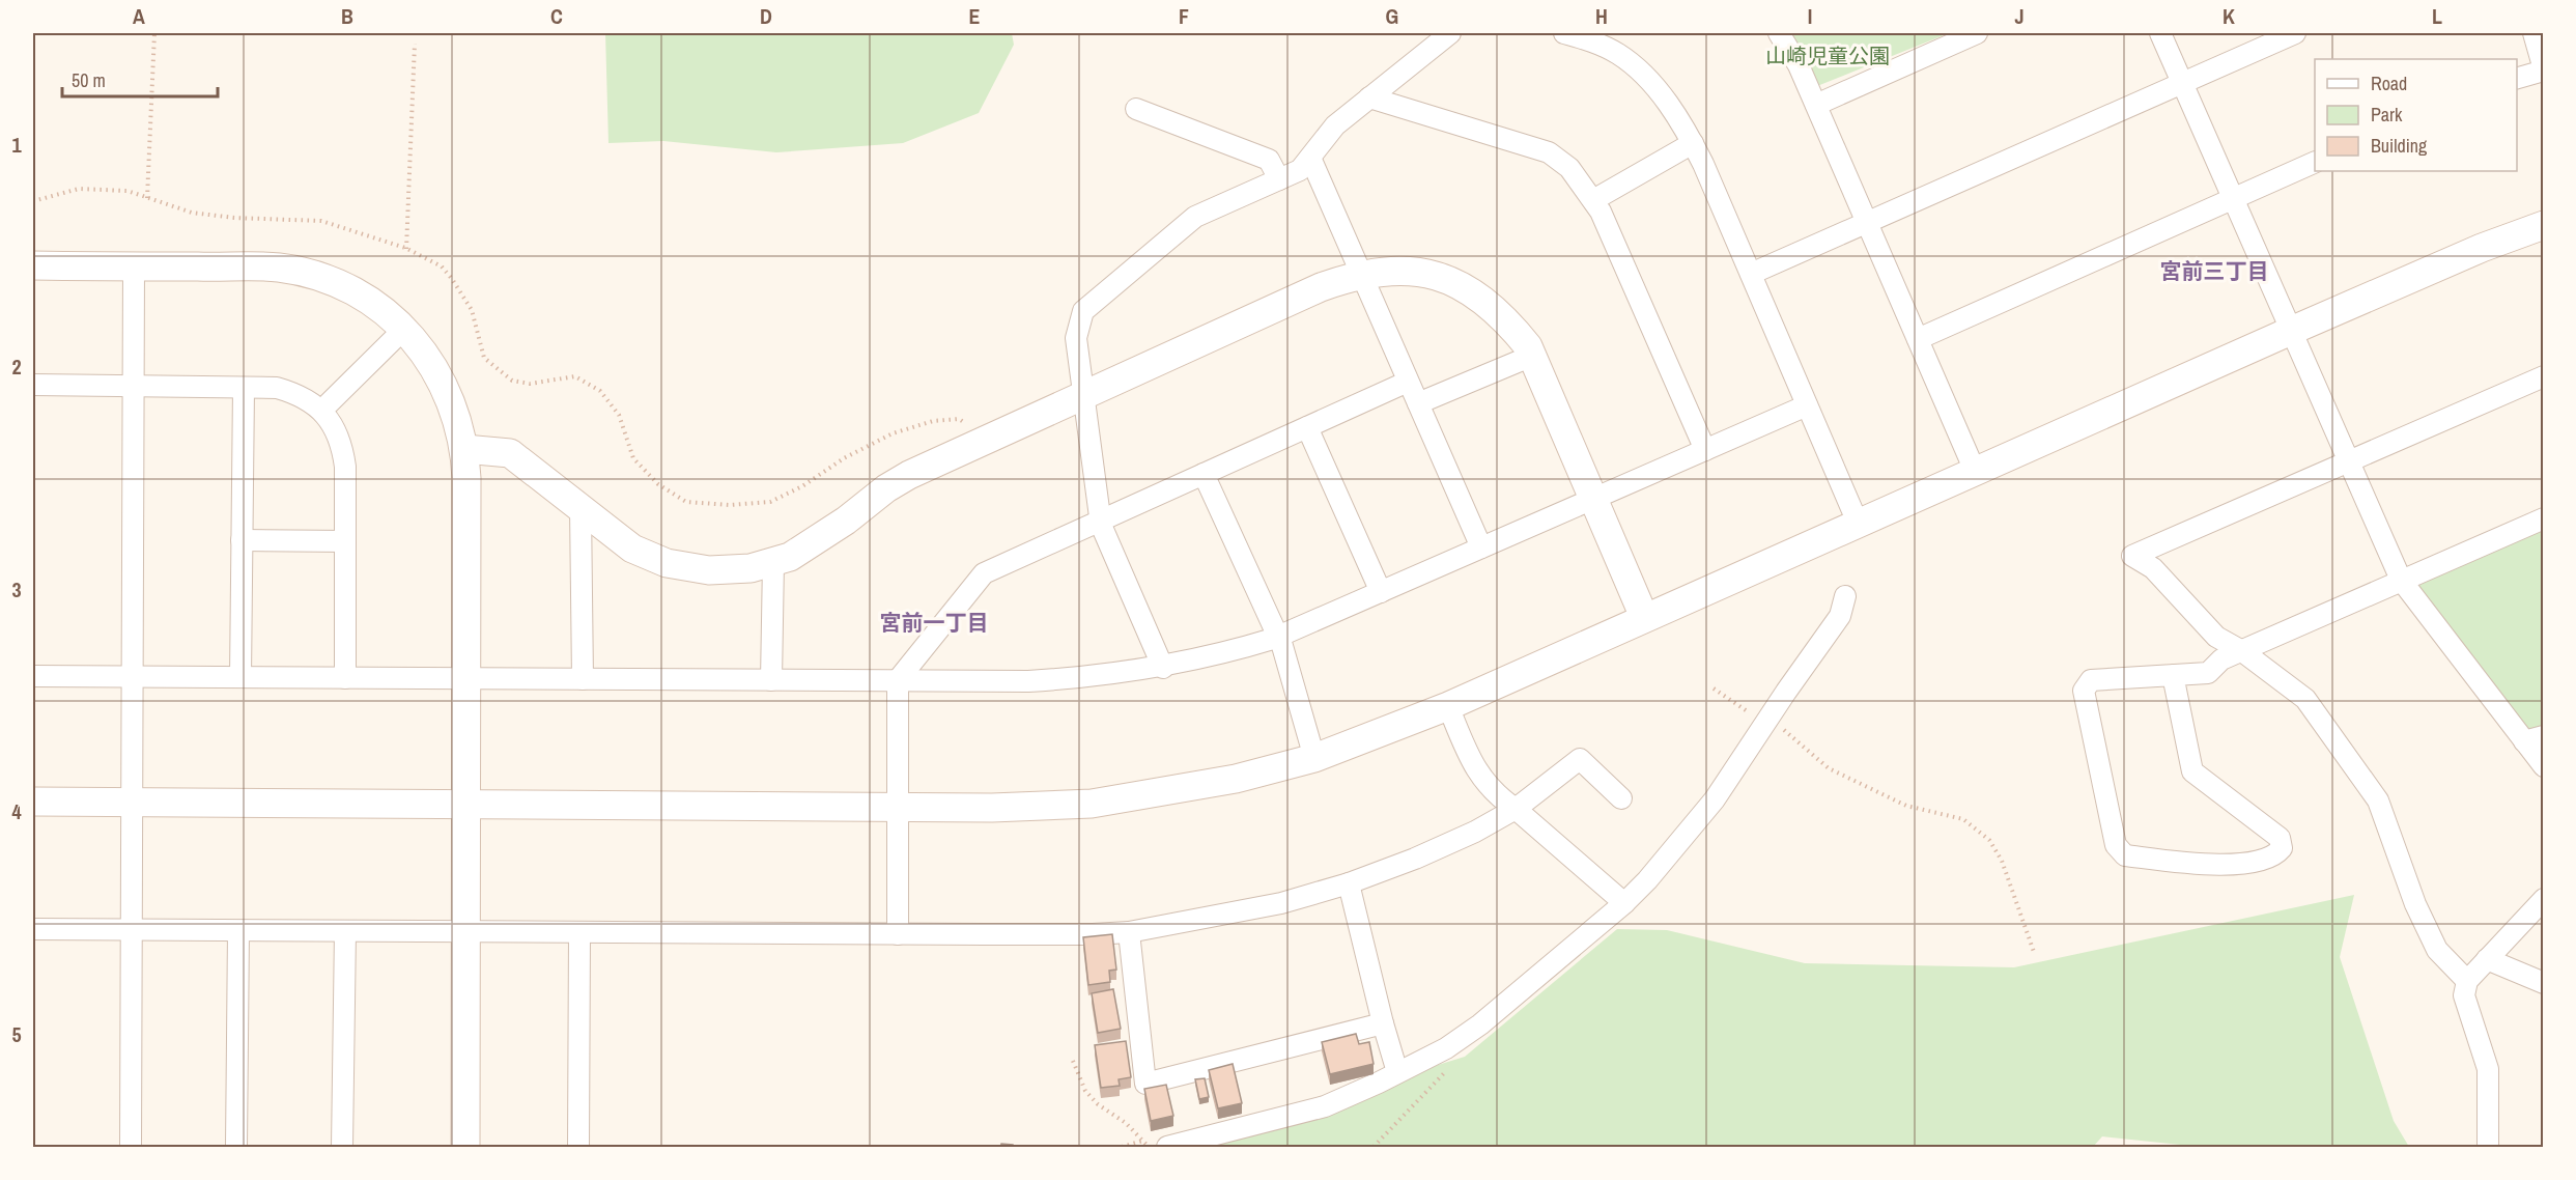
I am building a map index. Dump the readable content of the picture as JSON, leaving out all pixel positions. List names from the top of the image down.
{
  "districts": ["宮前三丁目", "宮前一丁目"],
  "parks": ["山崎児童公園"],
  "legend": ["Road", "Park", "Building"],
  "scale_bar": "50 m",
  "grid": {
    "columns": [
      "A",
      "B",
      "C",
      "D",
      "E",
      "F",
      "G",
      "H",
      "I",
      "J",
      "K",
      "L"
    ],
    "rows": [
      "1",
      "2",
      "3",
      "4",
      "5"
    ]
  }
}
